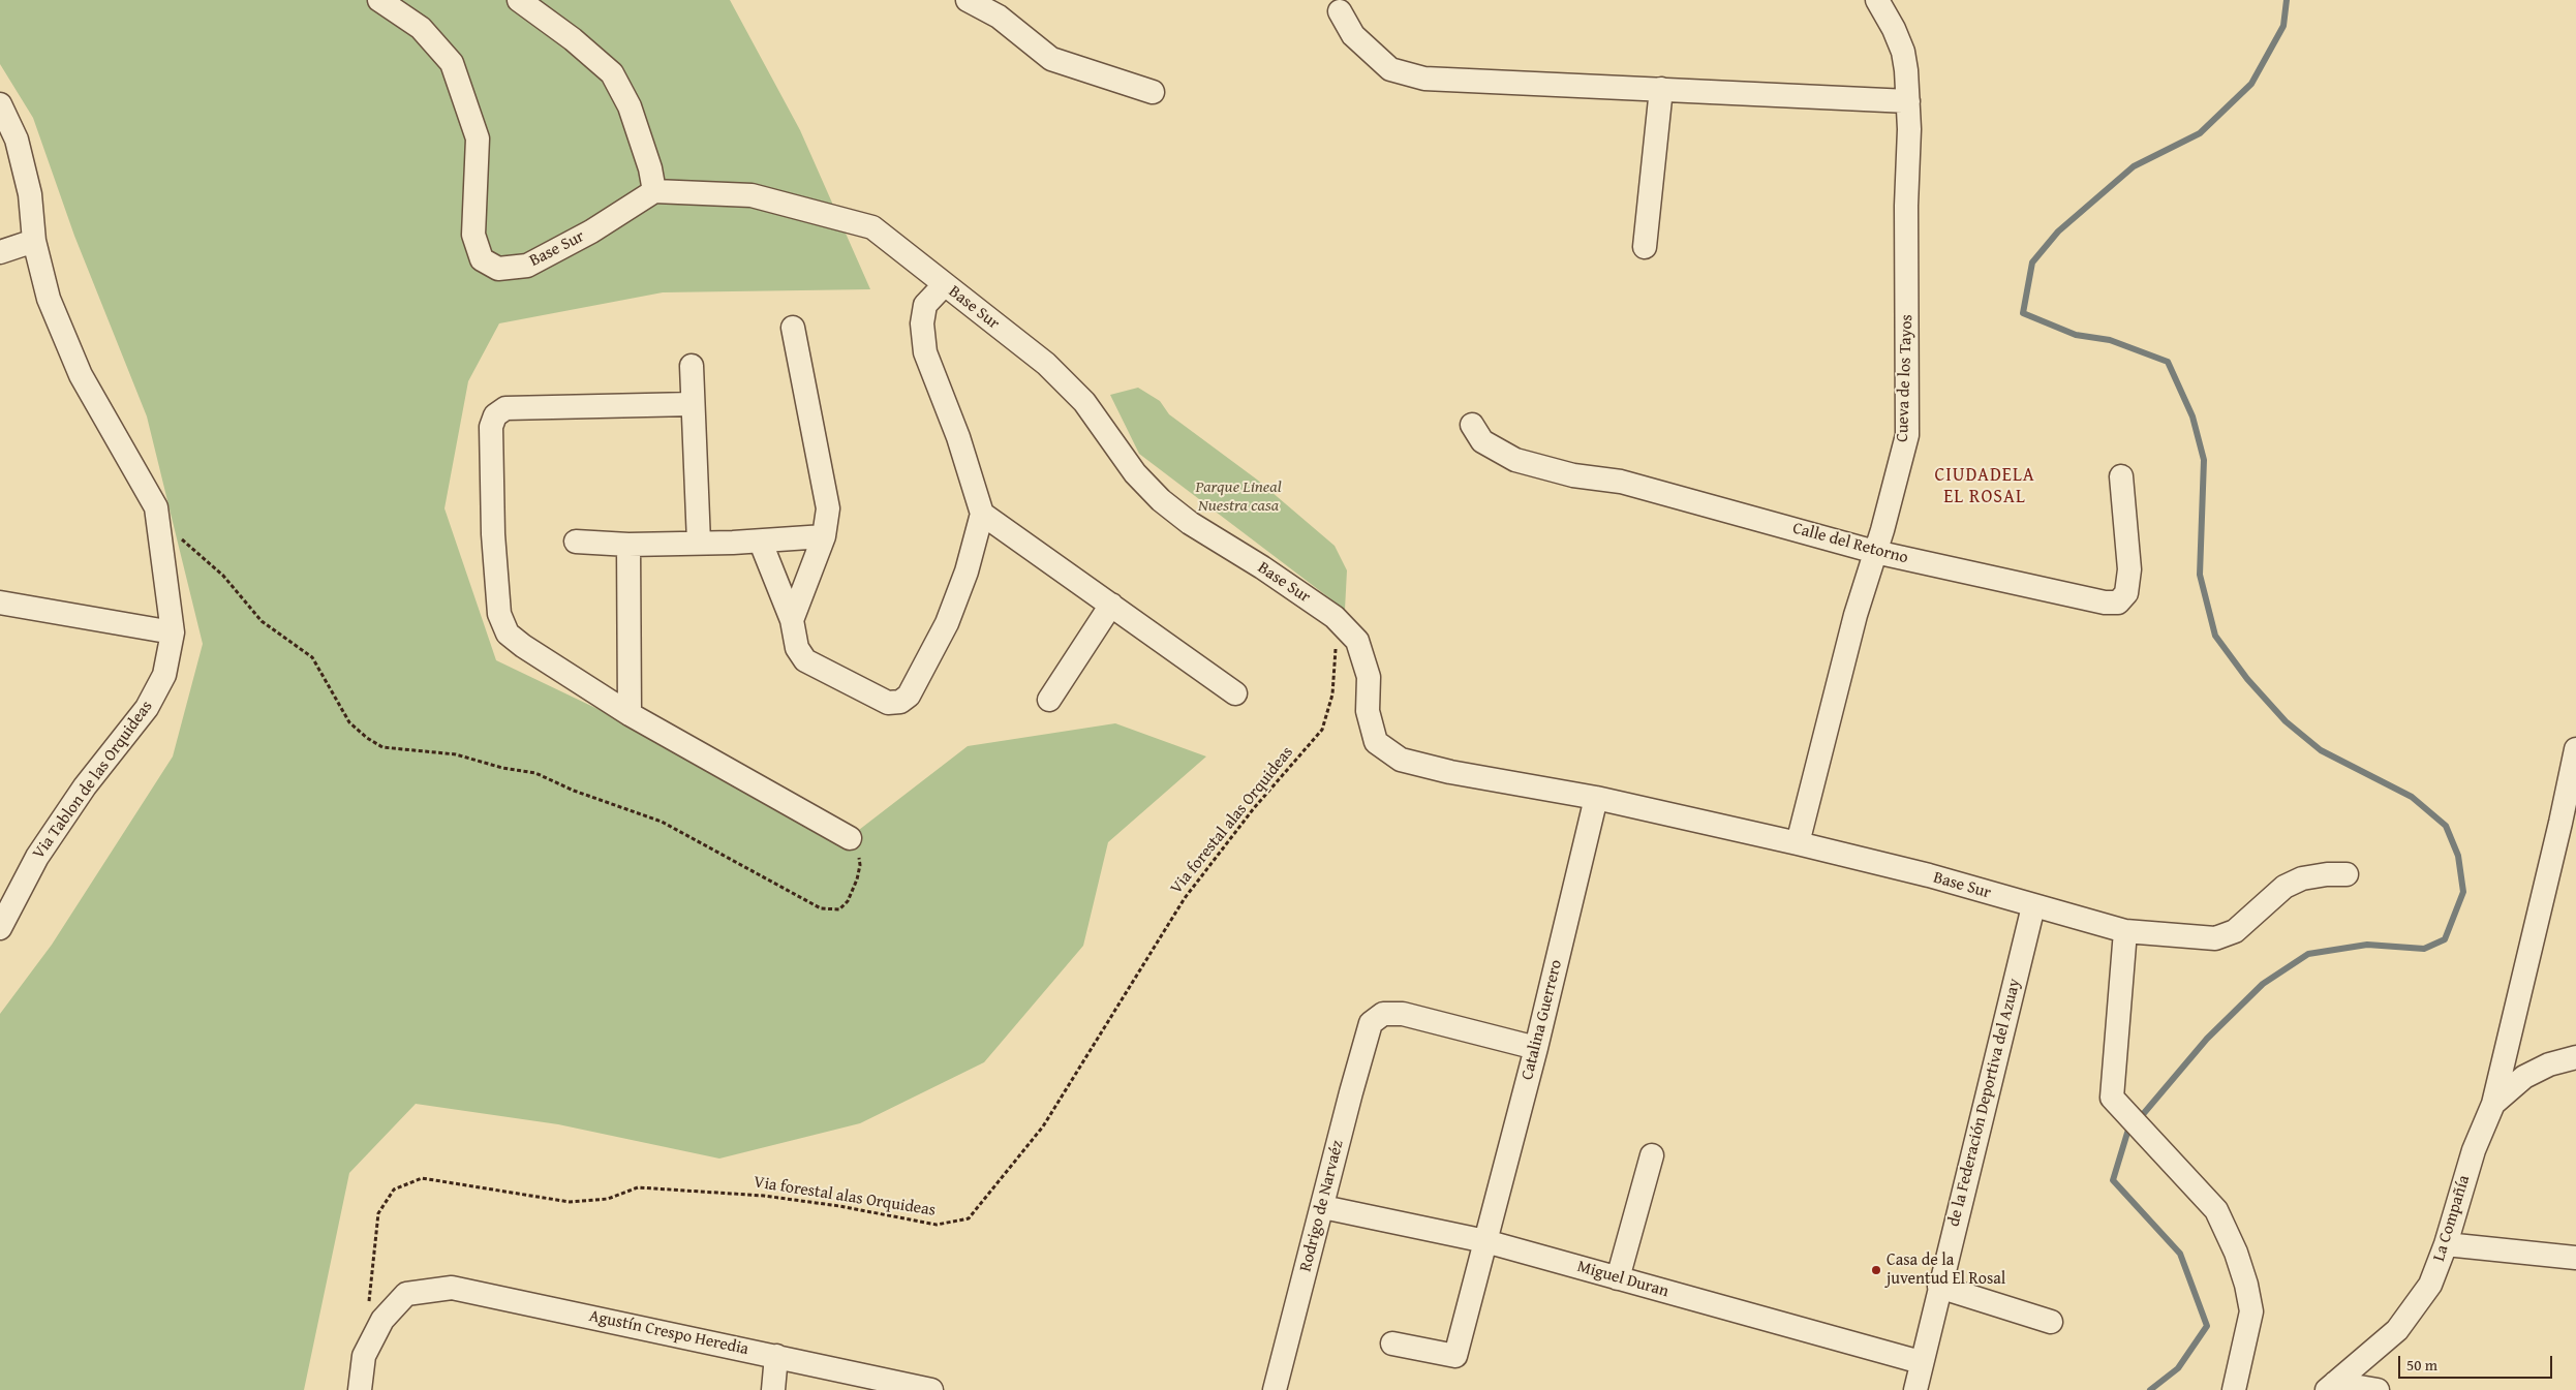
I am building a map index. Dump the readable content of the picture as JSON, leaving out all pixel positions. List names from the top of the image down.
{
  "streets": {
    "street": [
      "Base Sur",
      "Cueva de los Tayos",
      "Calle del Retorno",
      "Via Tablon de las Orquideas",
      "Catalina Guerrero",
      "de la Federación Deportiva del Azuay",
      "Rodrigo de Narvaéz",
      "La Compañía",
      "Miguel Duran",
      "Agustín Crespo Heredia"
    ],
    "path": ["Via forestal alas Orquideas"]
  },
  "crossings": [
    ["Base Sur", "Cueva de los Tayos"],
    ["Base Sur", "Via forestal alas Orquideas"],
    ["Base Sur", "Catalina Guerrero"],
    ["Base Sur", "de la Federación Deportiva del Azuay"],
    ["Cueva de los Tayos", "Calle del Retorno"],
    ["Catalina Guerrero", "Rodrigo de Narvaéz"],
    ["Catalina Guerrero", "Miguel Duran"],
    ["de la Federación Deportiva del Azuay", "Miguel Duran"],
    ["Rodrigo de Narvaéz", "Miguel Duran"]
  ],
  "districts": ["CIUDADELA EL ROSAL"],
  "parks": ["Parque Lineal Nuestra casa"],
  "places": ["Casa de la juventud El Rosal"],
  "scale_bar": "50 m"
}
